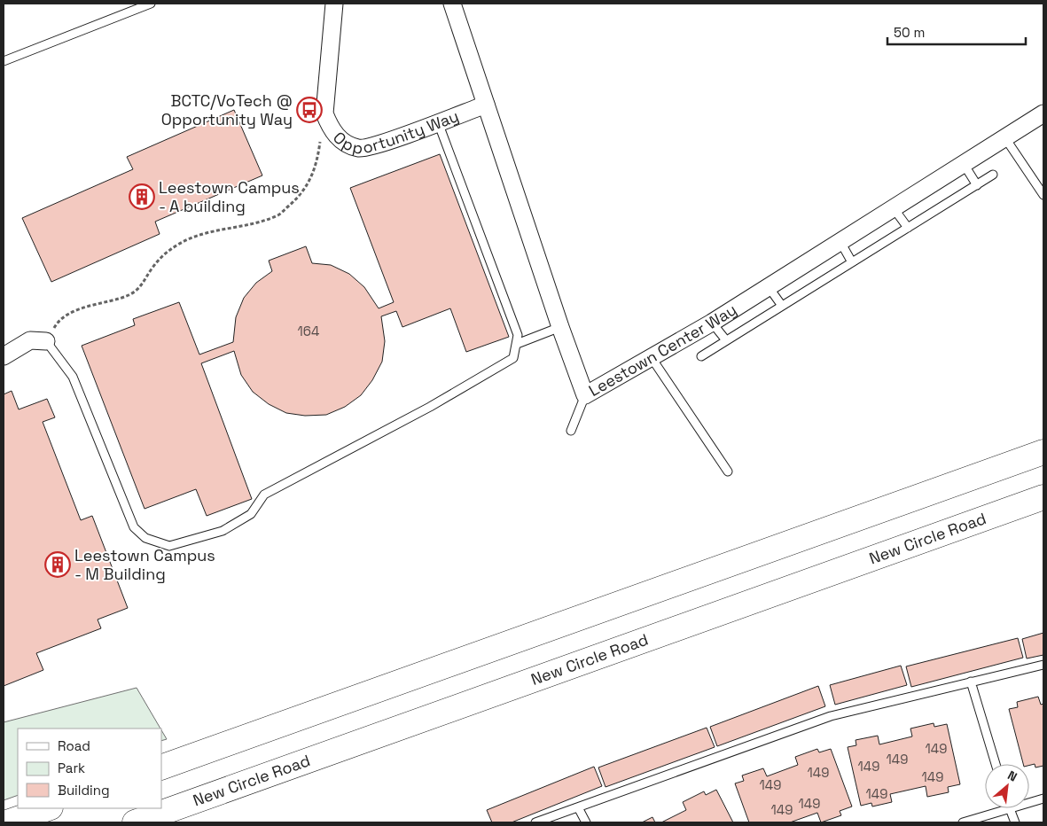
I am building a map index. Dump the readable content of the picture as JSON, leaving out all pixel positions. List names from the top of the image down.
{
  "streets": {
    "highway": ["New Circle Road"],
    "street": ["Opportunity Way", "Leestown Center Way"]
  },
  "crossings": [
    ["Opportunity Way", "Leestown Center Way"]
  ],
  "places": {
    "bus stop": ["BCTC/VoTech @ Opportunity Way"],
    "building": ["Leestown Campus - A building", "Leestown Campus - M Building"]
  },
  "house_numbers": [
    "164",
    "149",
    "149",
    "149",
    "149",
    "149",
    "149",
    "149",
    "149",
    "149"
  ],
  "legend": ["Road", "Park", "Building"],
  "scale_bar": "50 m",
  "north": "top right"
}
